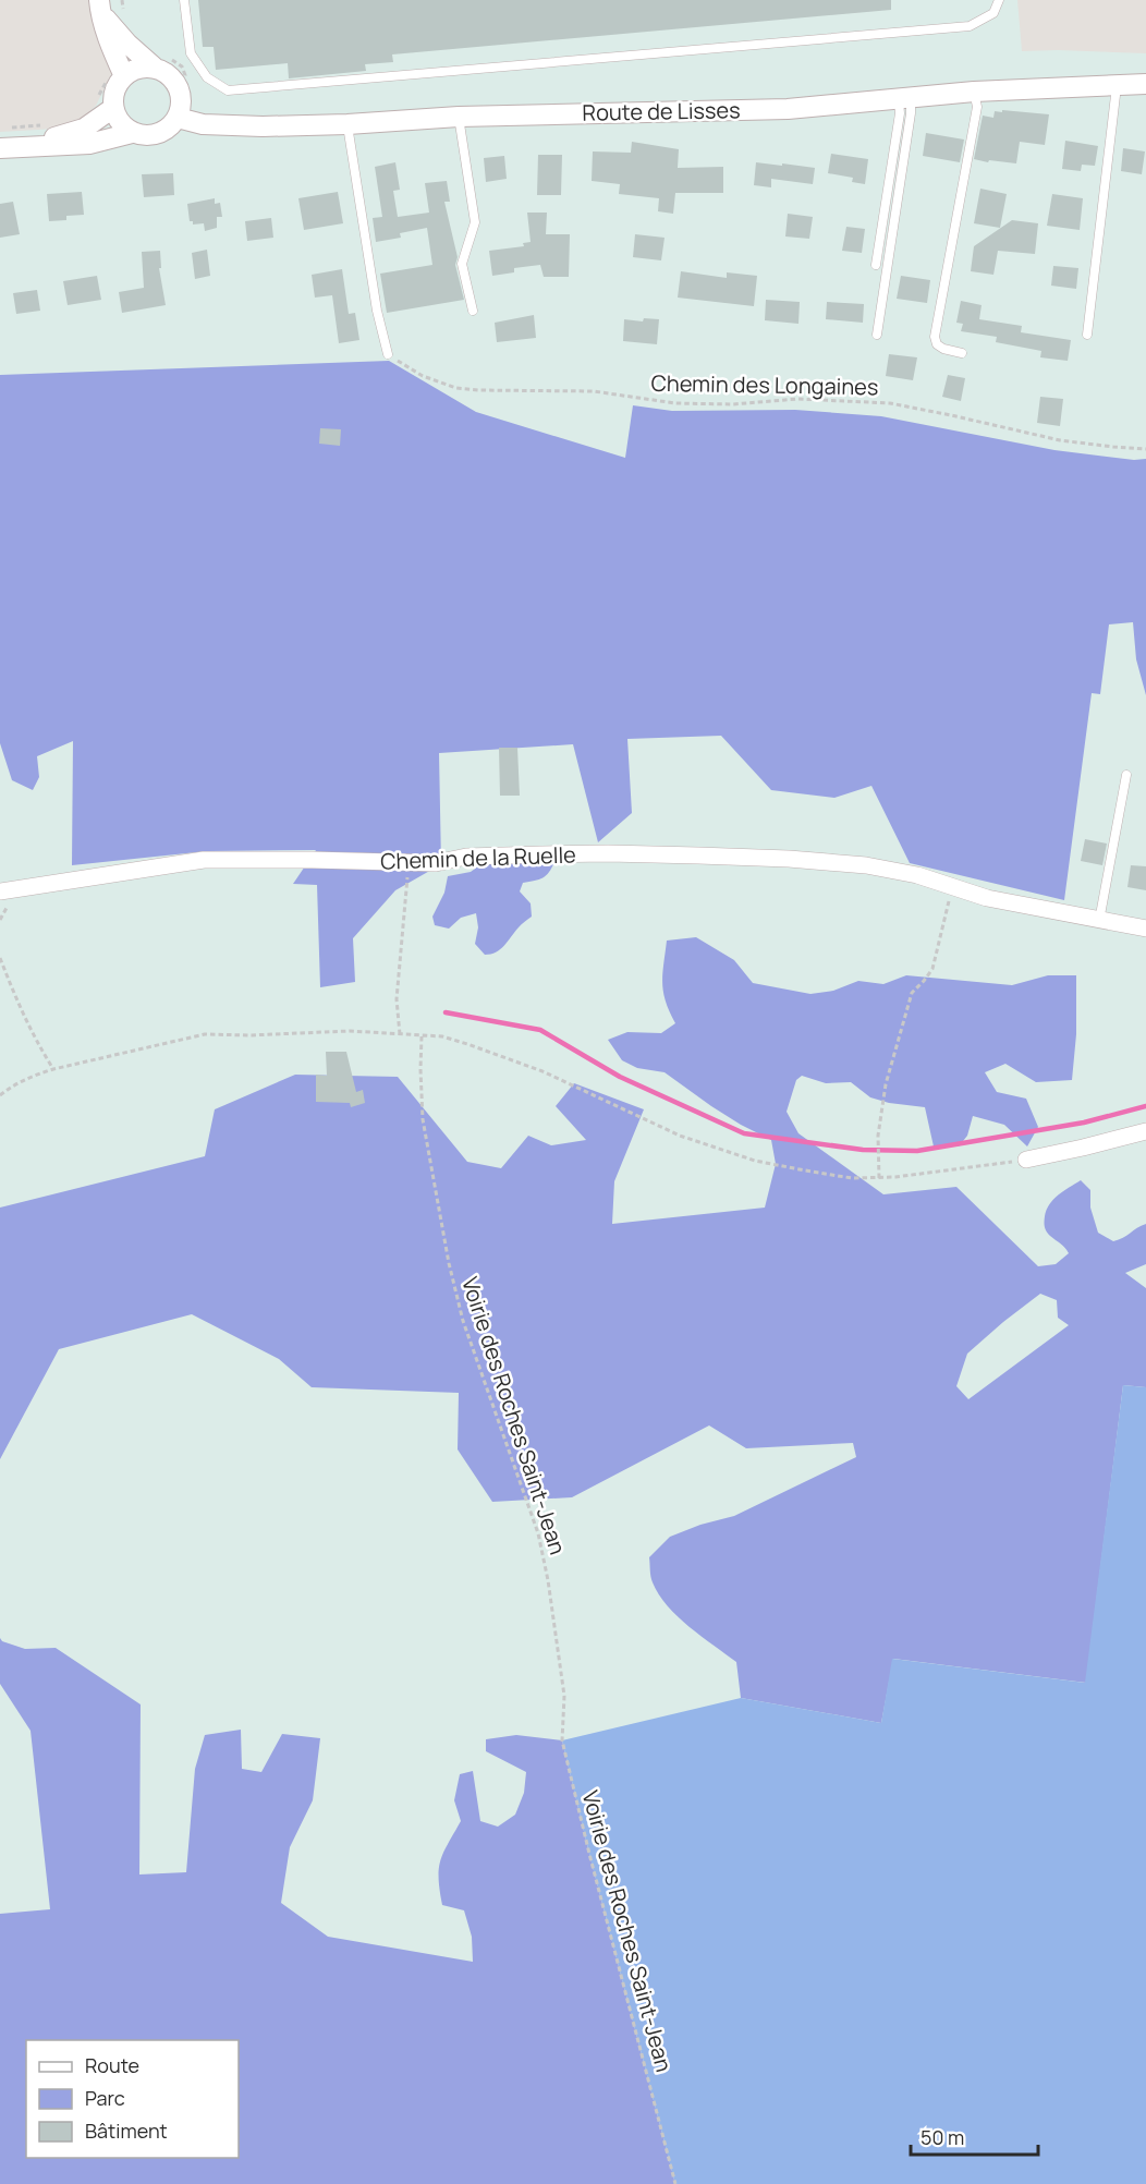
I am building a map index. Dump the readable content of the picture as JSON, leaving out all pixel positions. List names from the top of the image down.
{
  "streets": {
    "street": ["Route de Lisses", "Chemin de la Ruelle"],
    "path": ["Chemin des Longaines", "Voirie des Roches Saint-Jean"]
  },
  "legend": ["Route", "Parc", "Bâtiment"],
  "scale_bar": "50 m"
}
